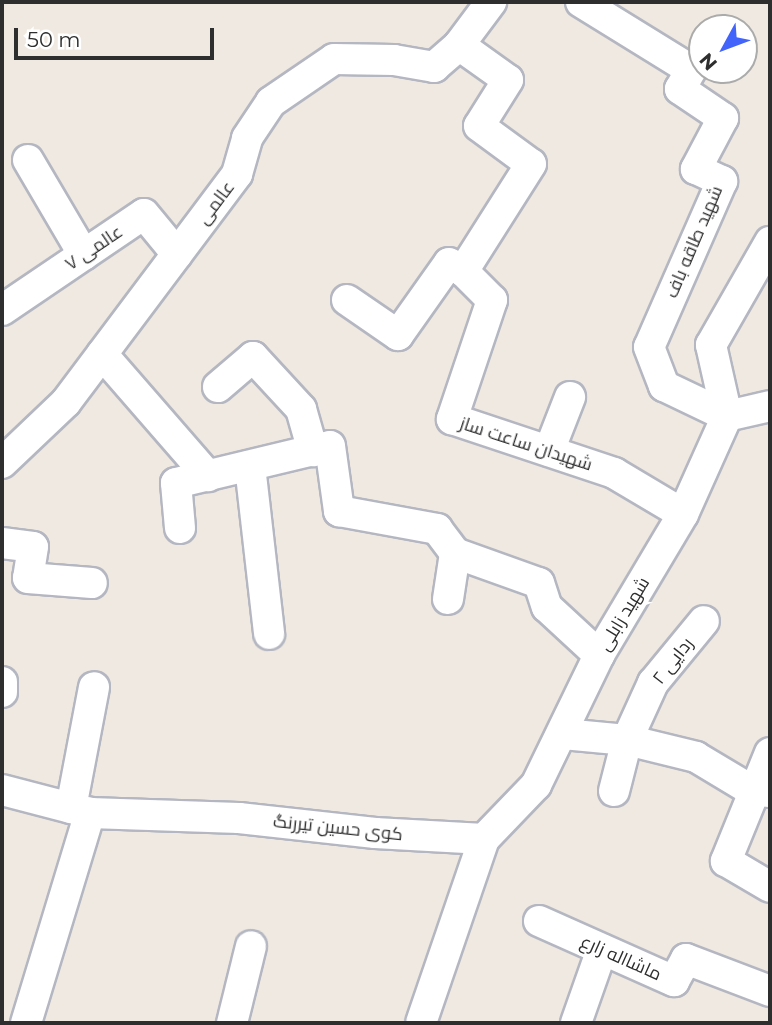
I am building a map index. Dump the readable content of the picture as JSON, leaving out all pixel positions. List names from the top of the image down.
{
  "streets": {
    "street": [
      "عالمی",
      "شهید طاقه باف",
      "عالمی ۷",
      "شهیدان ساعت ساز",
      "شهید زابلی",
      "ردایی ۲",
      "کوی حسین تیررنگ",
      "ماشااله زارع"
    ]
  },
  "crossings": [
    ["عالمی", "عالمی ۷"],
    ["شهید طاقه باف", "شهید زابلی"],
    ["شهیدان ساعت ساز", "شهید زابلی"],
    ["شهید زابلی", "کوی حسین تیررنگ"]
  ],
  "scale_bar": "50 m",
  "north": "bottom left"
}
